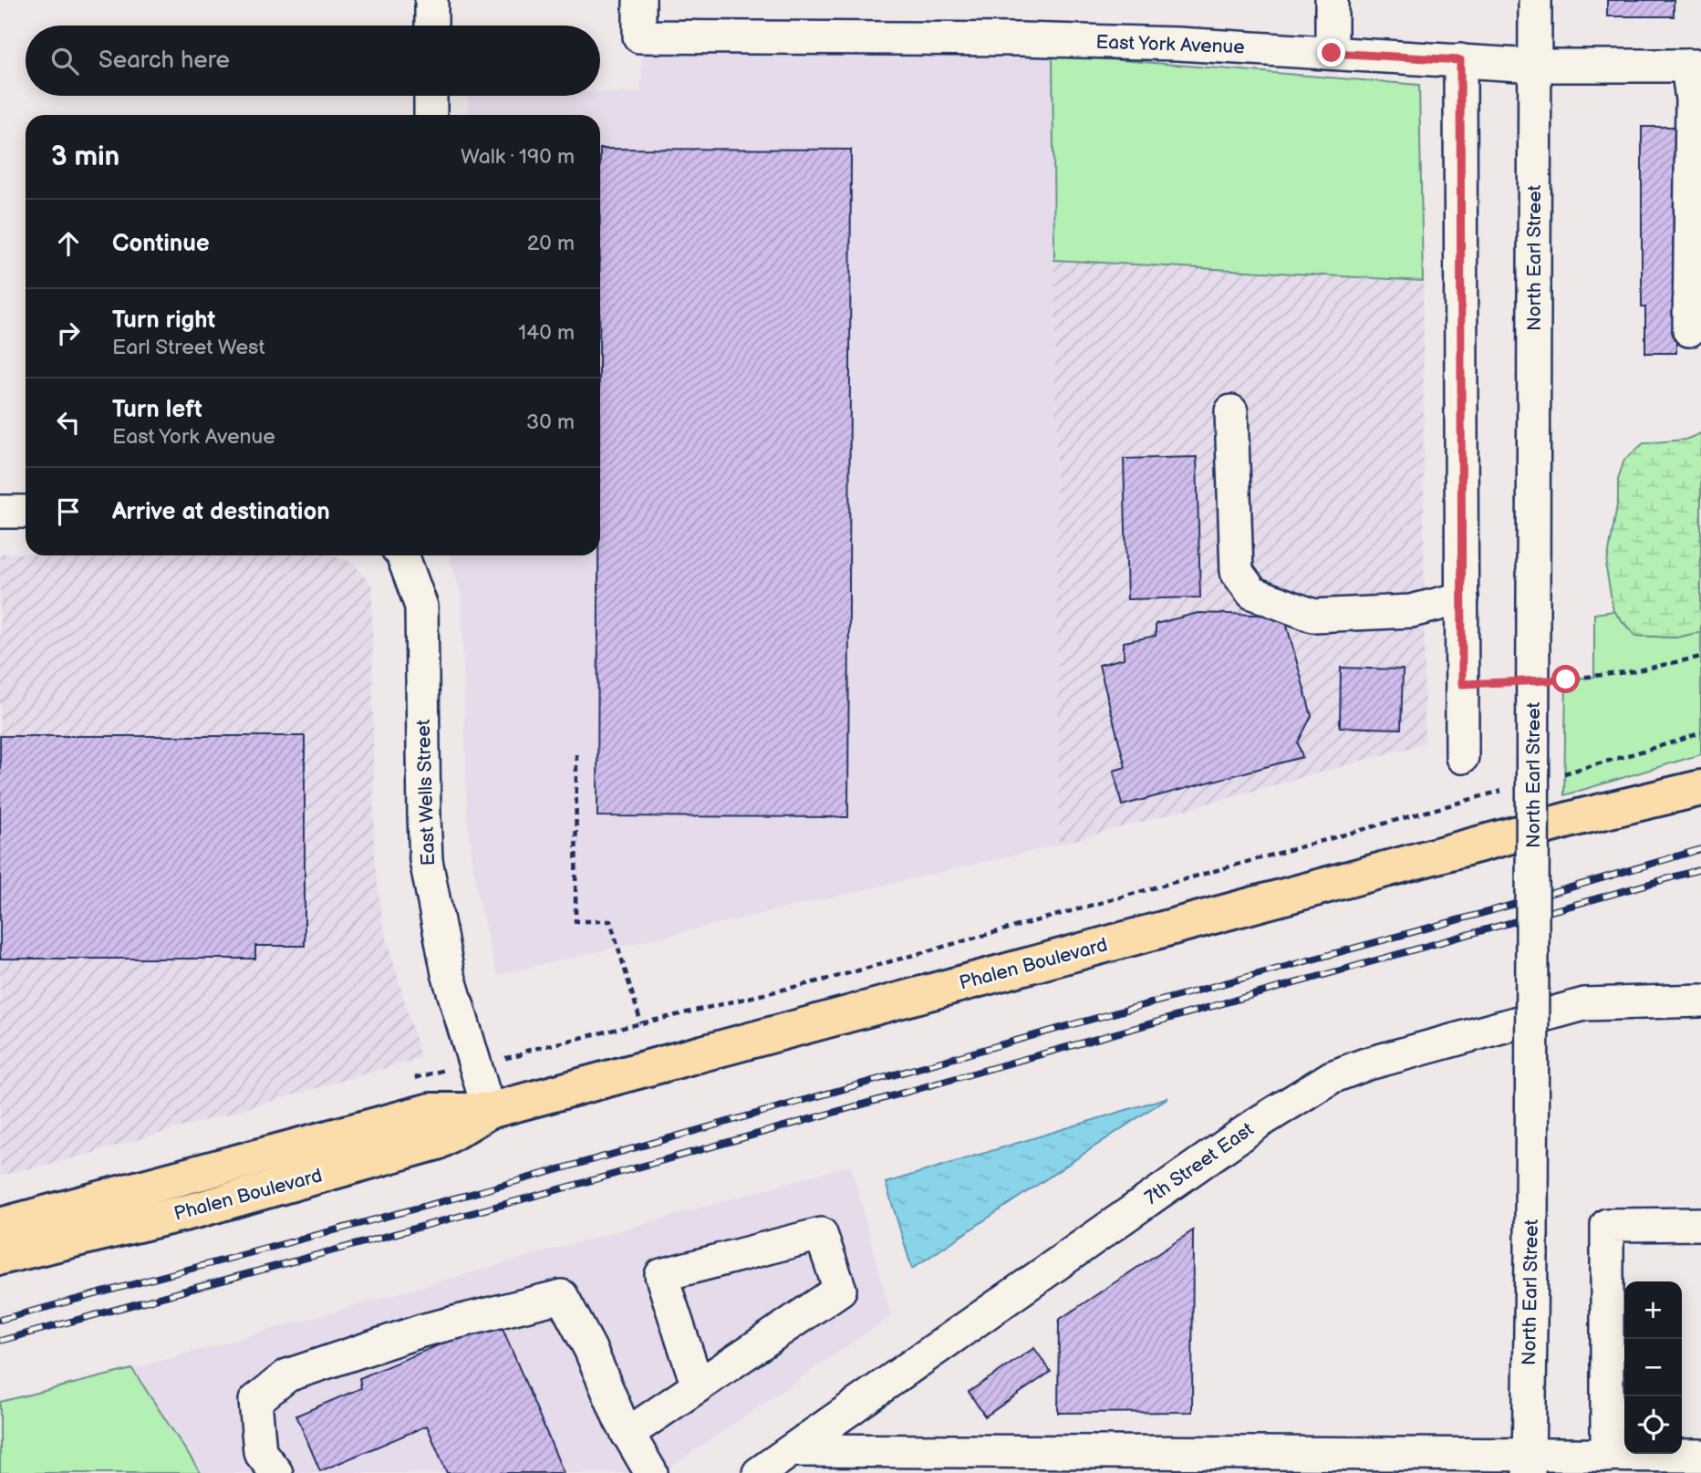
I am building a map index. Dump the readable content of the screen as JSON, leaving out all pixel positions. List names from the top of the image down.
{
  "streets": {
    "main road": ["Phalen Boulevard"],
    "street": [
      "East York Avenue",
      "North Earl Street",
      "East Wells Street",
      "7th Street East"
    ]
  },
  "crossings": [
    ["East York Avenue", "North Earl Street"],
    ["East Wells Street", "Phalen Boulevard"]
  ],
  "page": {
    "search": "Search here",
    "heading": ["3 min", "Walk · 190 m"],
    "list": [
      ["Continue", "20 m"],
      ["Turn right", "Earl Street West", "140 m"],
      ["Turn left", "East York Avenue", "30 m"],
      "Arrive at destination"
    ],
    "map_buttons": ["+", "−"]
  }
}
